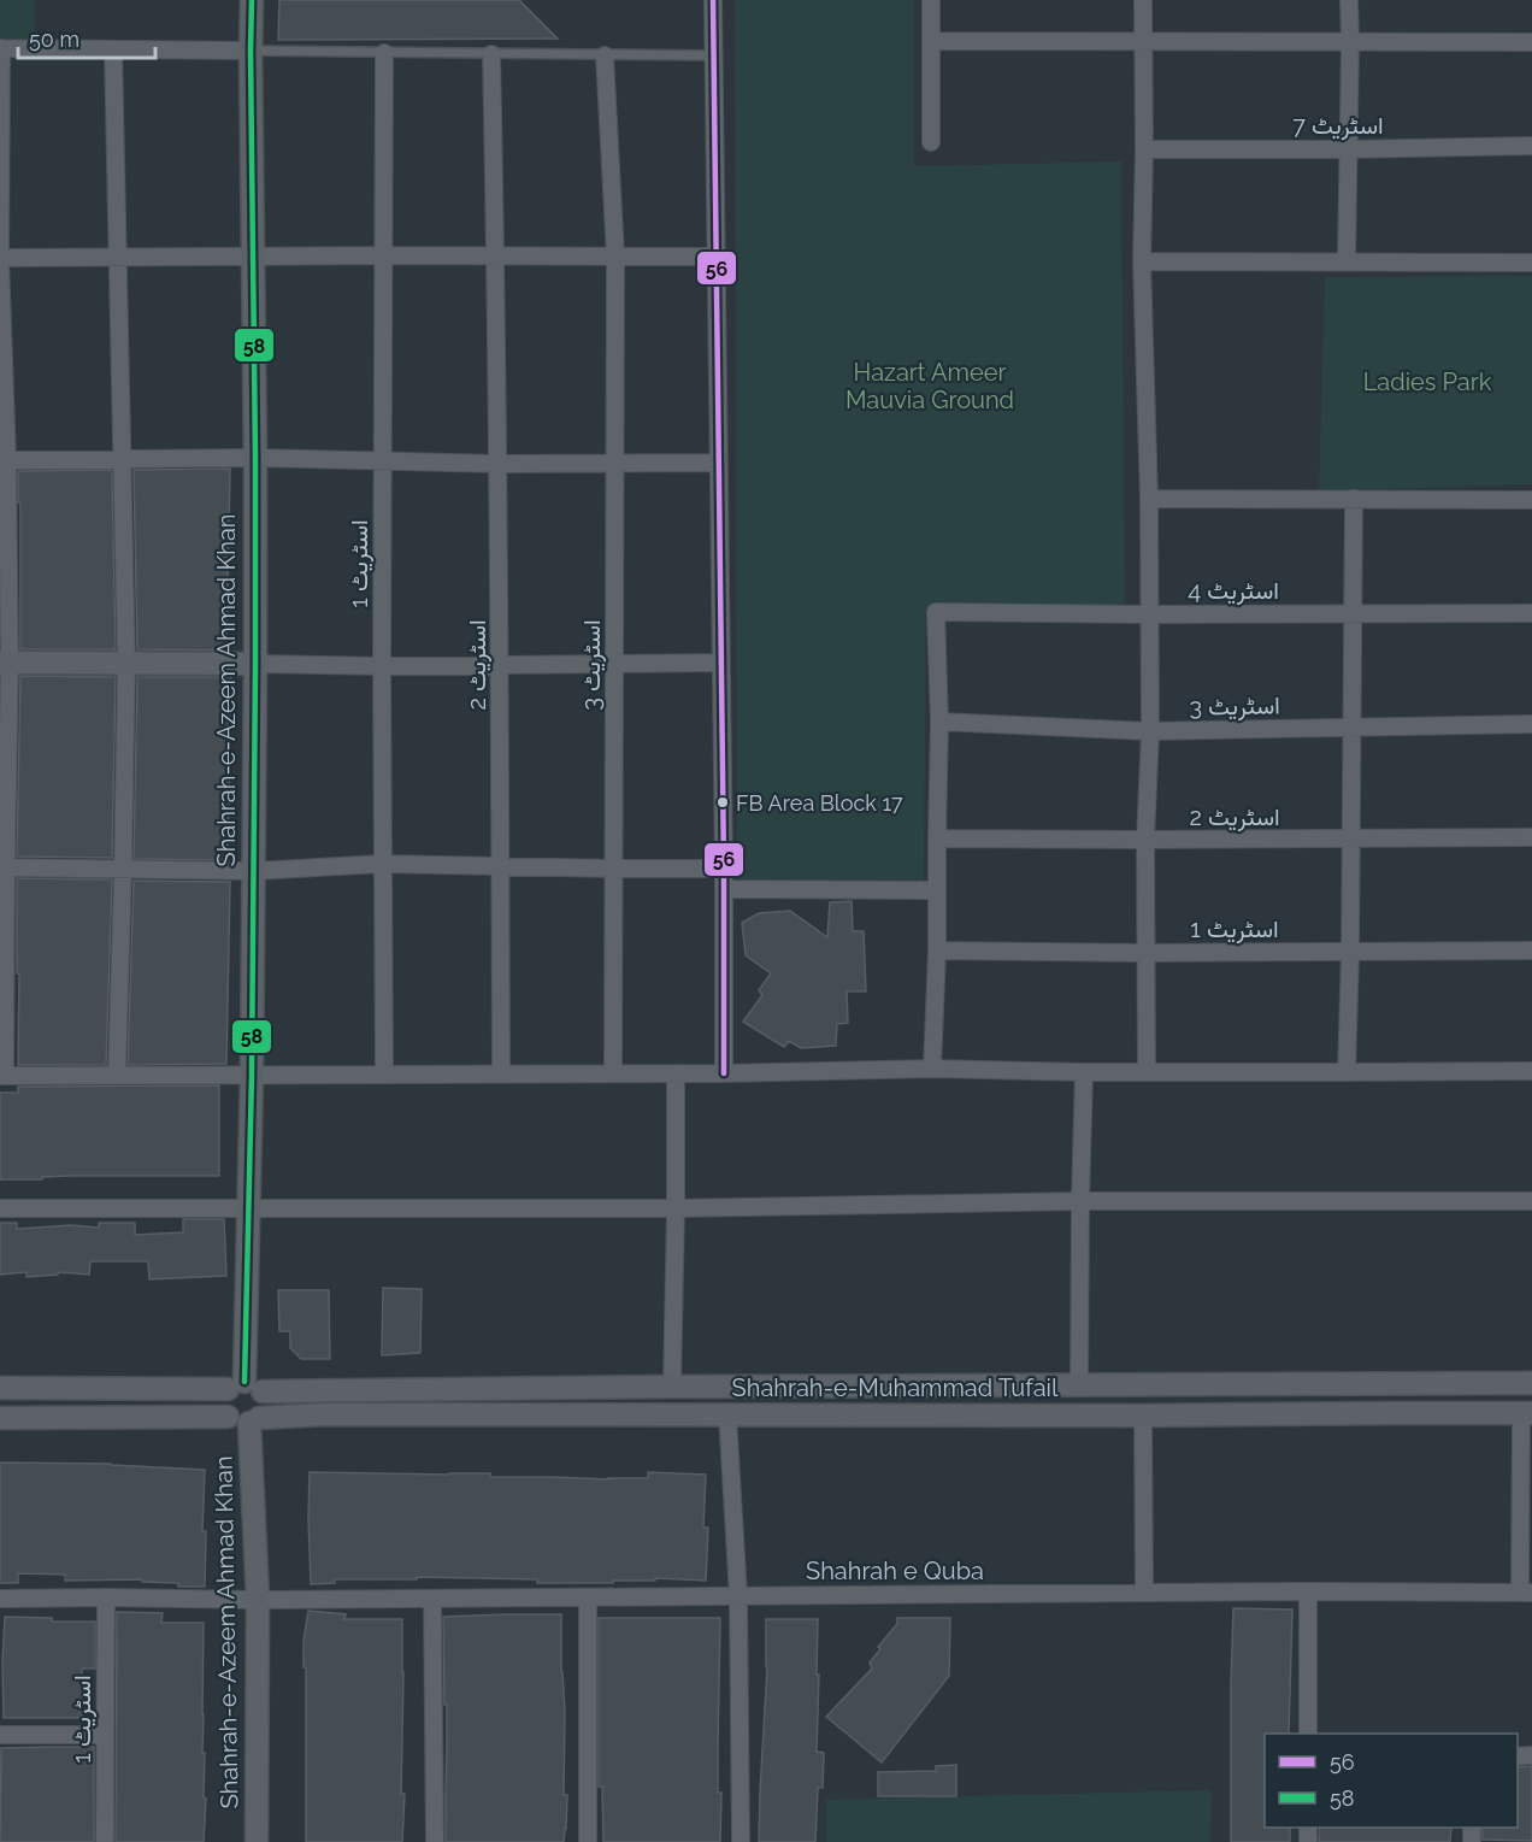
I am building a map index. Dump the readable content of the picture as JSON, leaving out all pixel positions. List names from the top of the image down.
{
  "streets": {
    "main road": ["Shahrah-e-Azeem Ahmad Khan", "Shahrah-e-Muhammad Tufail"],
    "street": [
      "اسٹریٹ 7",
      "اسٹریٹ 1",
      "اسٹریٹ 4",
      "اسٹریٹ 2",
      "اسٹریٹ 3",
      "Shahrah e Quba"
    ]
  },
  "crossings": [
    ["اسٹریٹ 1", "Shahrah e Quba"],
    ["اسٹریٹ 4", "اسٹریٹ 3"],
    ["Shahrah-e-Azeem Ahmad Khan", "Shahrah-e-Muhammad Tufail"],
    ["Shahrah-e-Azeem Ahmad Khan", "Shahrah e Quba"]
  ],
  "parks": ["Hazart Ameer Mauvia Ground", "Ladies Park"],
  "places": ["FB Area Block 17"],
  "lines": ["transit line 56", "transit line 58"],
  "legend": ["56", "58"],
  "scale_bar": "50 m"
}
